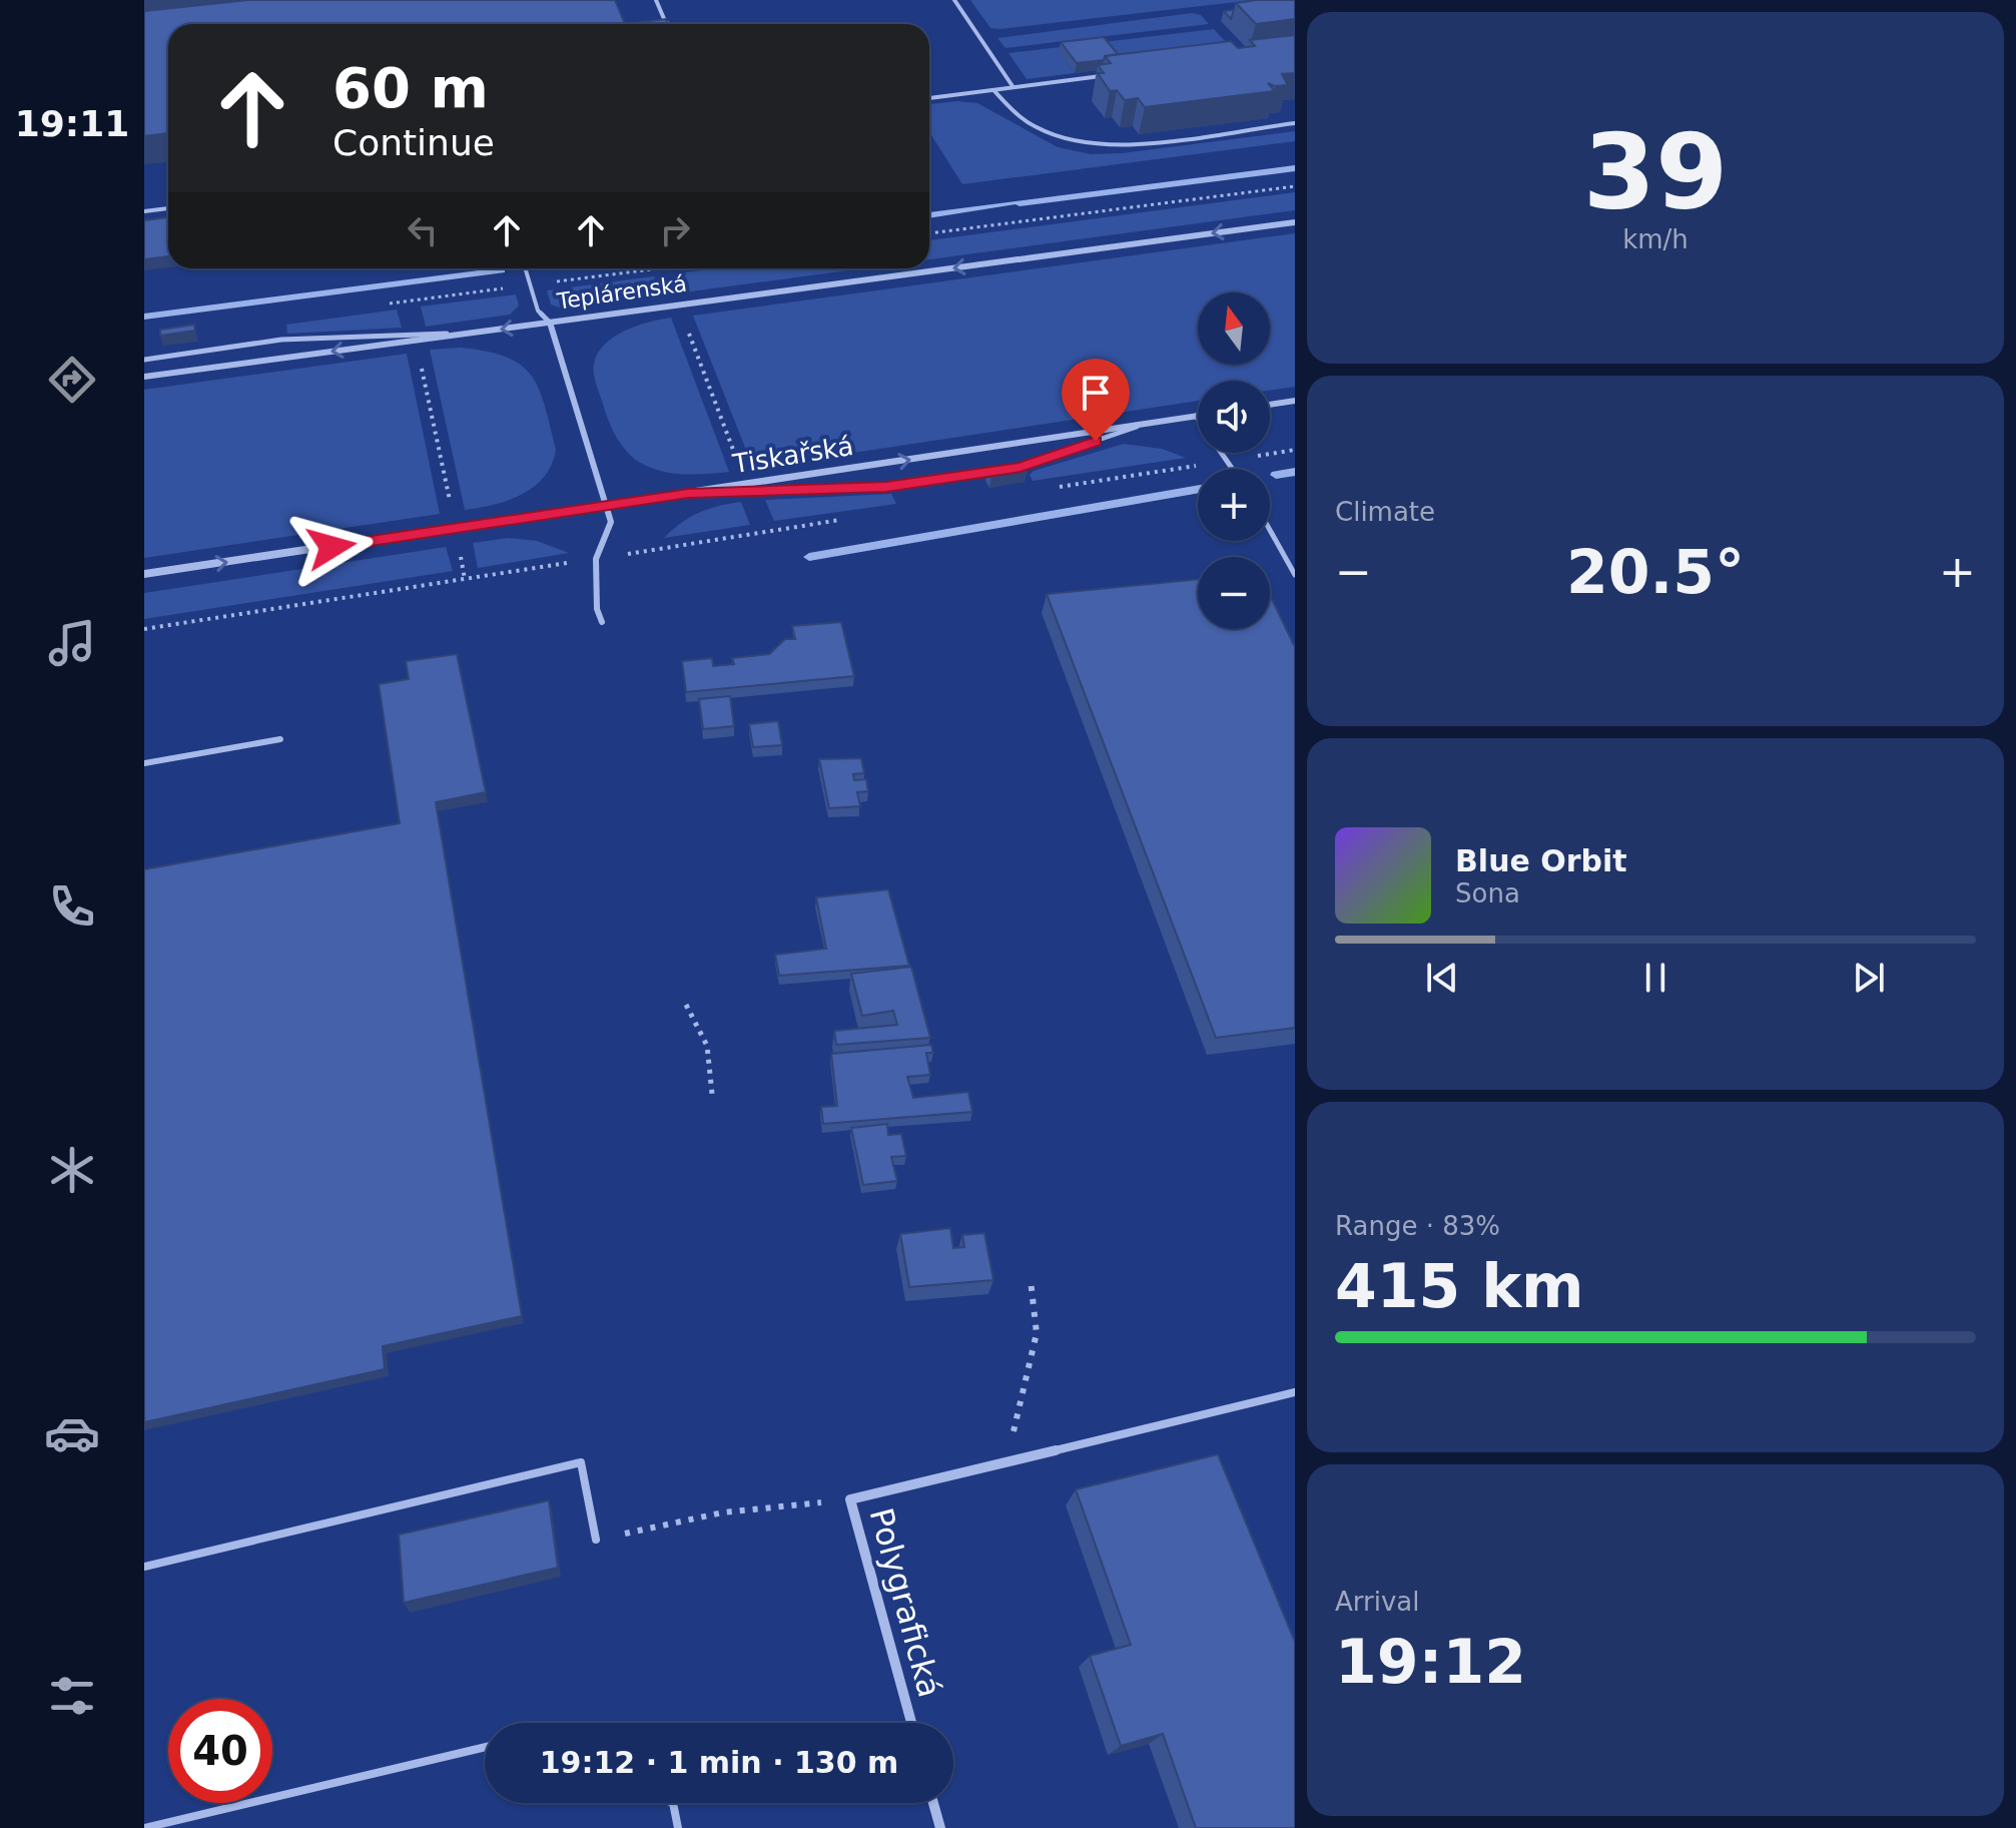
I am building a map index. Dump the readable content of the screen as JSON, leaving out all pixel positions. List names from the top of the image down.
{
  "streets": {
    "street": ["Teplárenská", "Tiskařská", "Polygrafická"]
  },
  "one_way": ["Teplárenská", "Tiskařská"],
  "north": "top",
  "page": {
    "tabs": "19:11",
    "tile": [
      ["39", "km/h"],
      "Climate",
      ["Range · 83%", "415 km"],
      ["Arrival", "19:12"]
    ],
    "turn": ["60 m", "Continue"],
    "map_buttons": ["+", "−"],
    "heat": ["−", "20.5°", "+"],
    "song": ["Blue Orbit", "Sona"],
    "limit": "40",
    "trip": "19:12 · 1 min · 130 m"
  }
}
